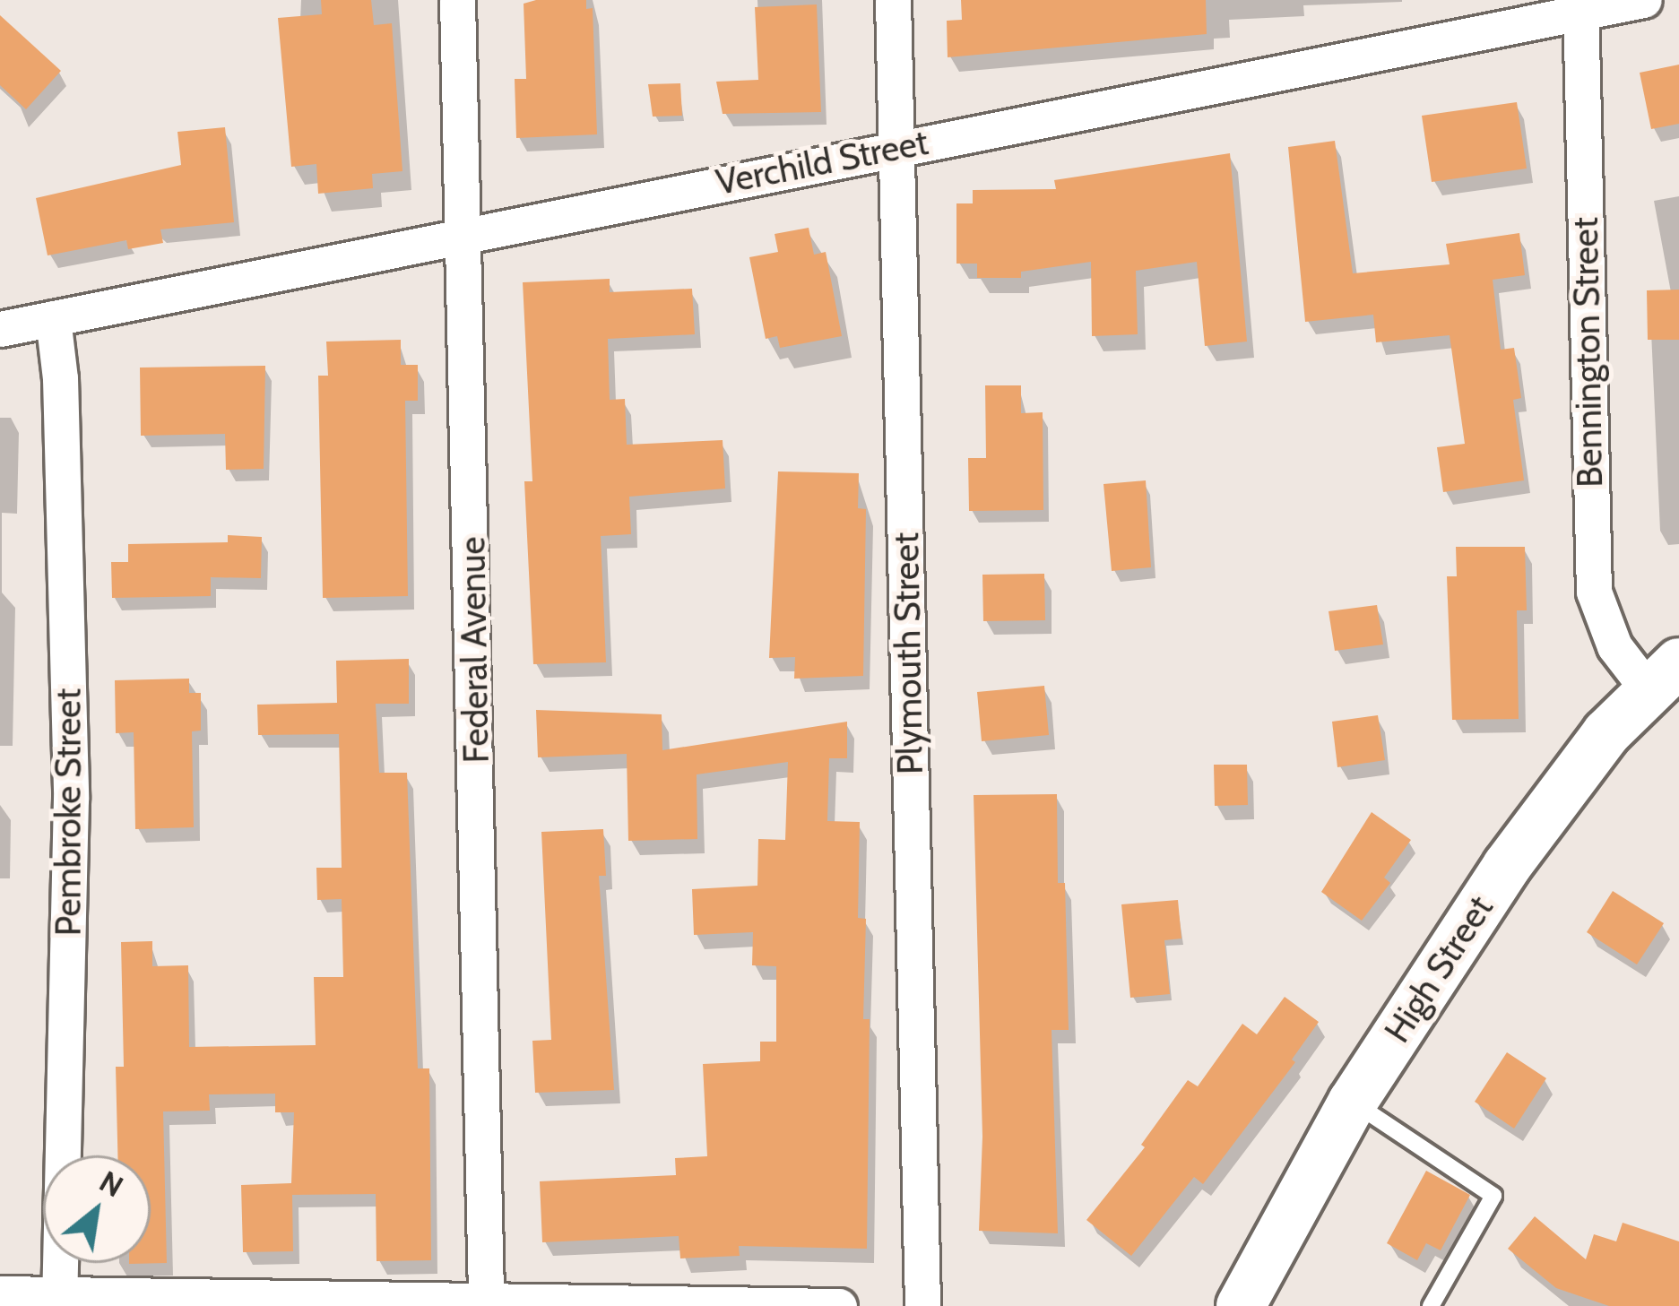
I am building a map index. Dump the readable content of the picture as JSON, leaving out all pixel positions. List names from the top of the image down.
{
  "streets": {
    "street": [
      "Verchild Street",
      "Bennington Street",
      "Federal Avenue",
      "Plymouth Street",
      "Pembroke Street",
      "High Street"
    ]
  },
  "crossings": [
    ["Verchild Street", "Bennington Street"],
    ["Verchild Street", "Federal Avenue"],
    ["Verchild Street", "Plymouth Street"],
    ["Verchild Street", "Pembroke Street"],
    ["Bennington Street", "High Street"]
  ],
  "north": "top right"
}
